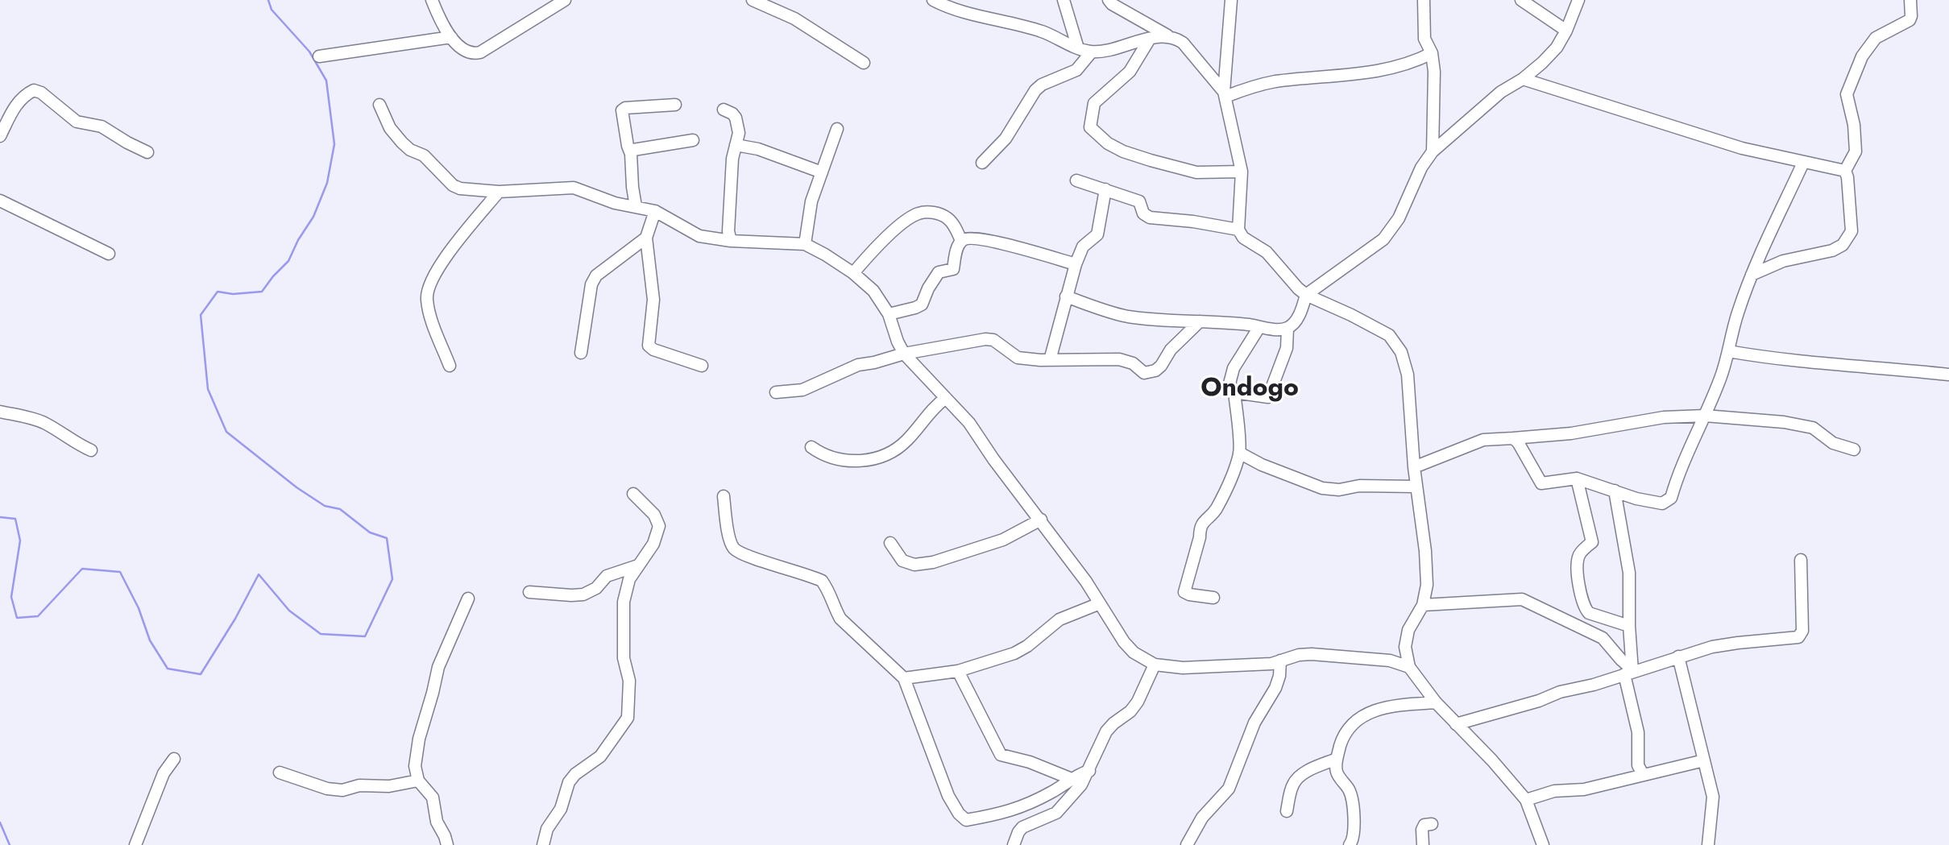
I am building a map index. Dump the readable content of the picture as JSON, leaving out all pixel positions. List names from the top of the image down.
{
  "districts": ["Ondogo"]
}
